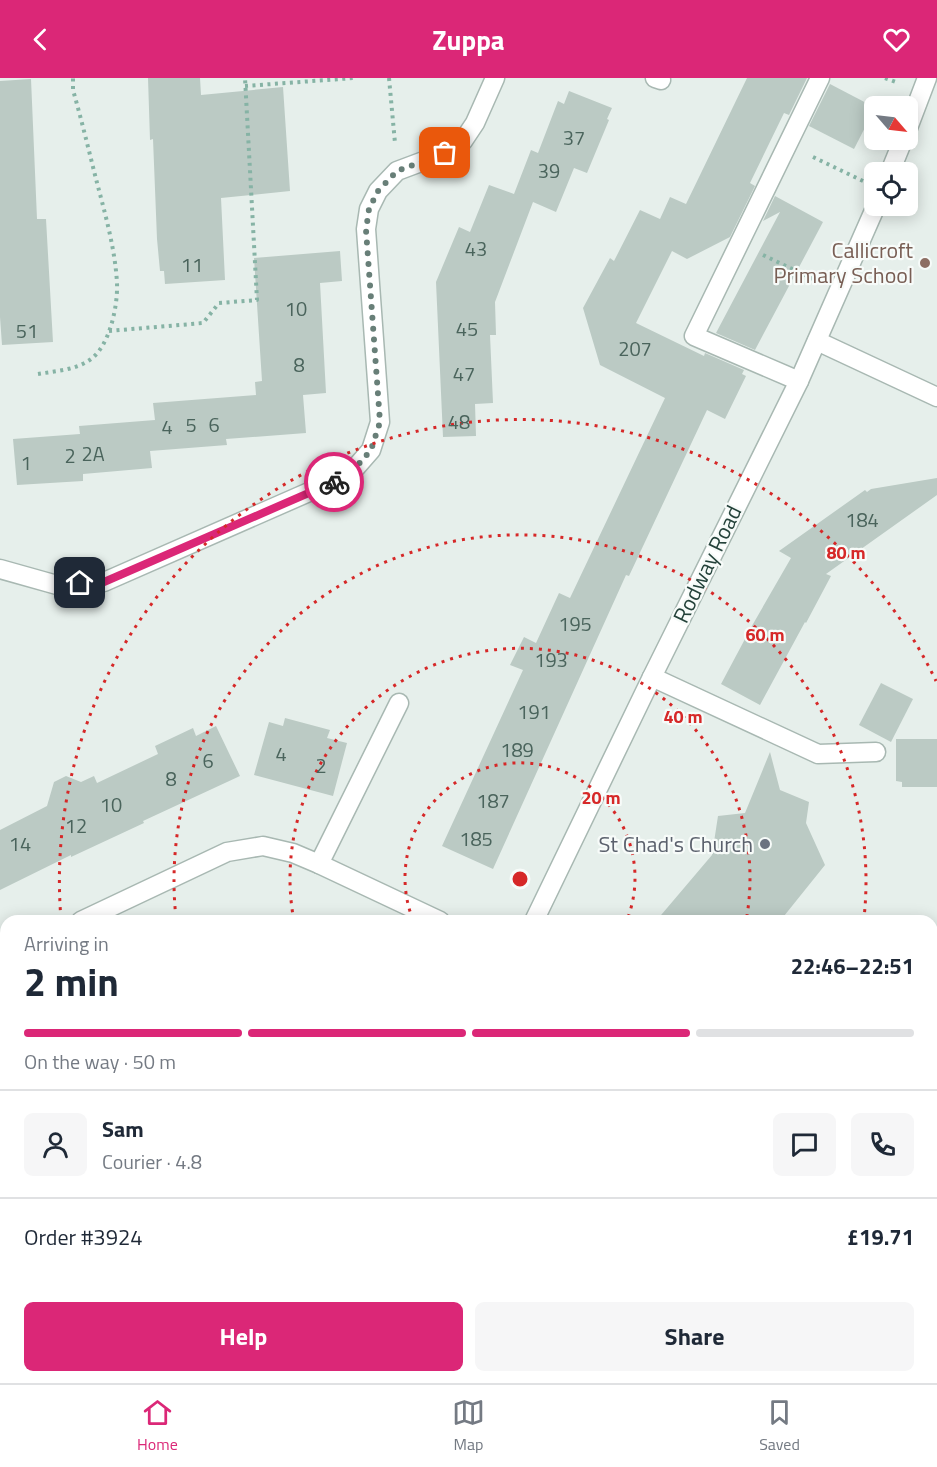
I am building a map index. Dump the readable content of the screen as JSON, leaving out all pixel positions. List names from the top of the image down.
{
  "streets": {
    "street": ["Rodway Road"]
  },
  "places": ["Callicroft Primary School", "St Chad's Church"],
  "house_numbers": [
    "37",
    "39",
    "43",
    "11",
    "10",
    "45",
    "51",
    "207",
    "8",
    "47",
    "48",
    "5",
    "6",
    "4",
    "2A",
    "2",
    "1",
    "184",
    "195",
    "193",
    "191",
    "189",
    "4",
    "6",
    "2",
    "8",
    "187",
    "10",
    "12",
    "185",
    "14"
  ],
  "north": "bottom right",
  "page": {
    "header": "Zuppa",
    "heading": ["2 min", "Arriving in", "22:46–22:51"],
    "panel": [
      "Sam",
      "Courier · 4.8",
      "Order #3924",
      "£19.71"
    ],
    "bar": "On the way · 50 m",
    "buttons": ["Help", "Share"],
    "tabs": ["Home", "Map", "Saved"]
  },
  "rings": [
    "80 m",
    "60 m",
    "40 m",
    "20 m"
  ]
}
